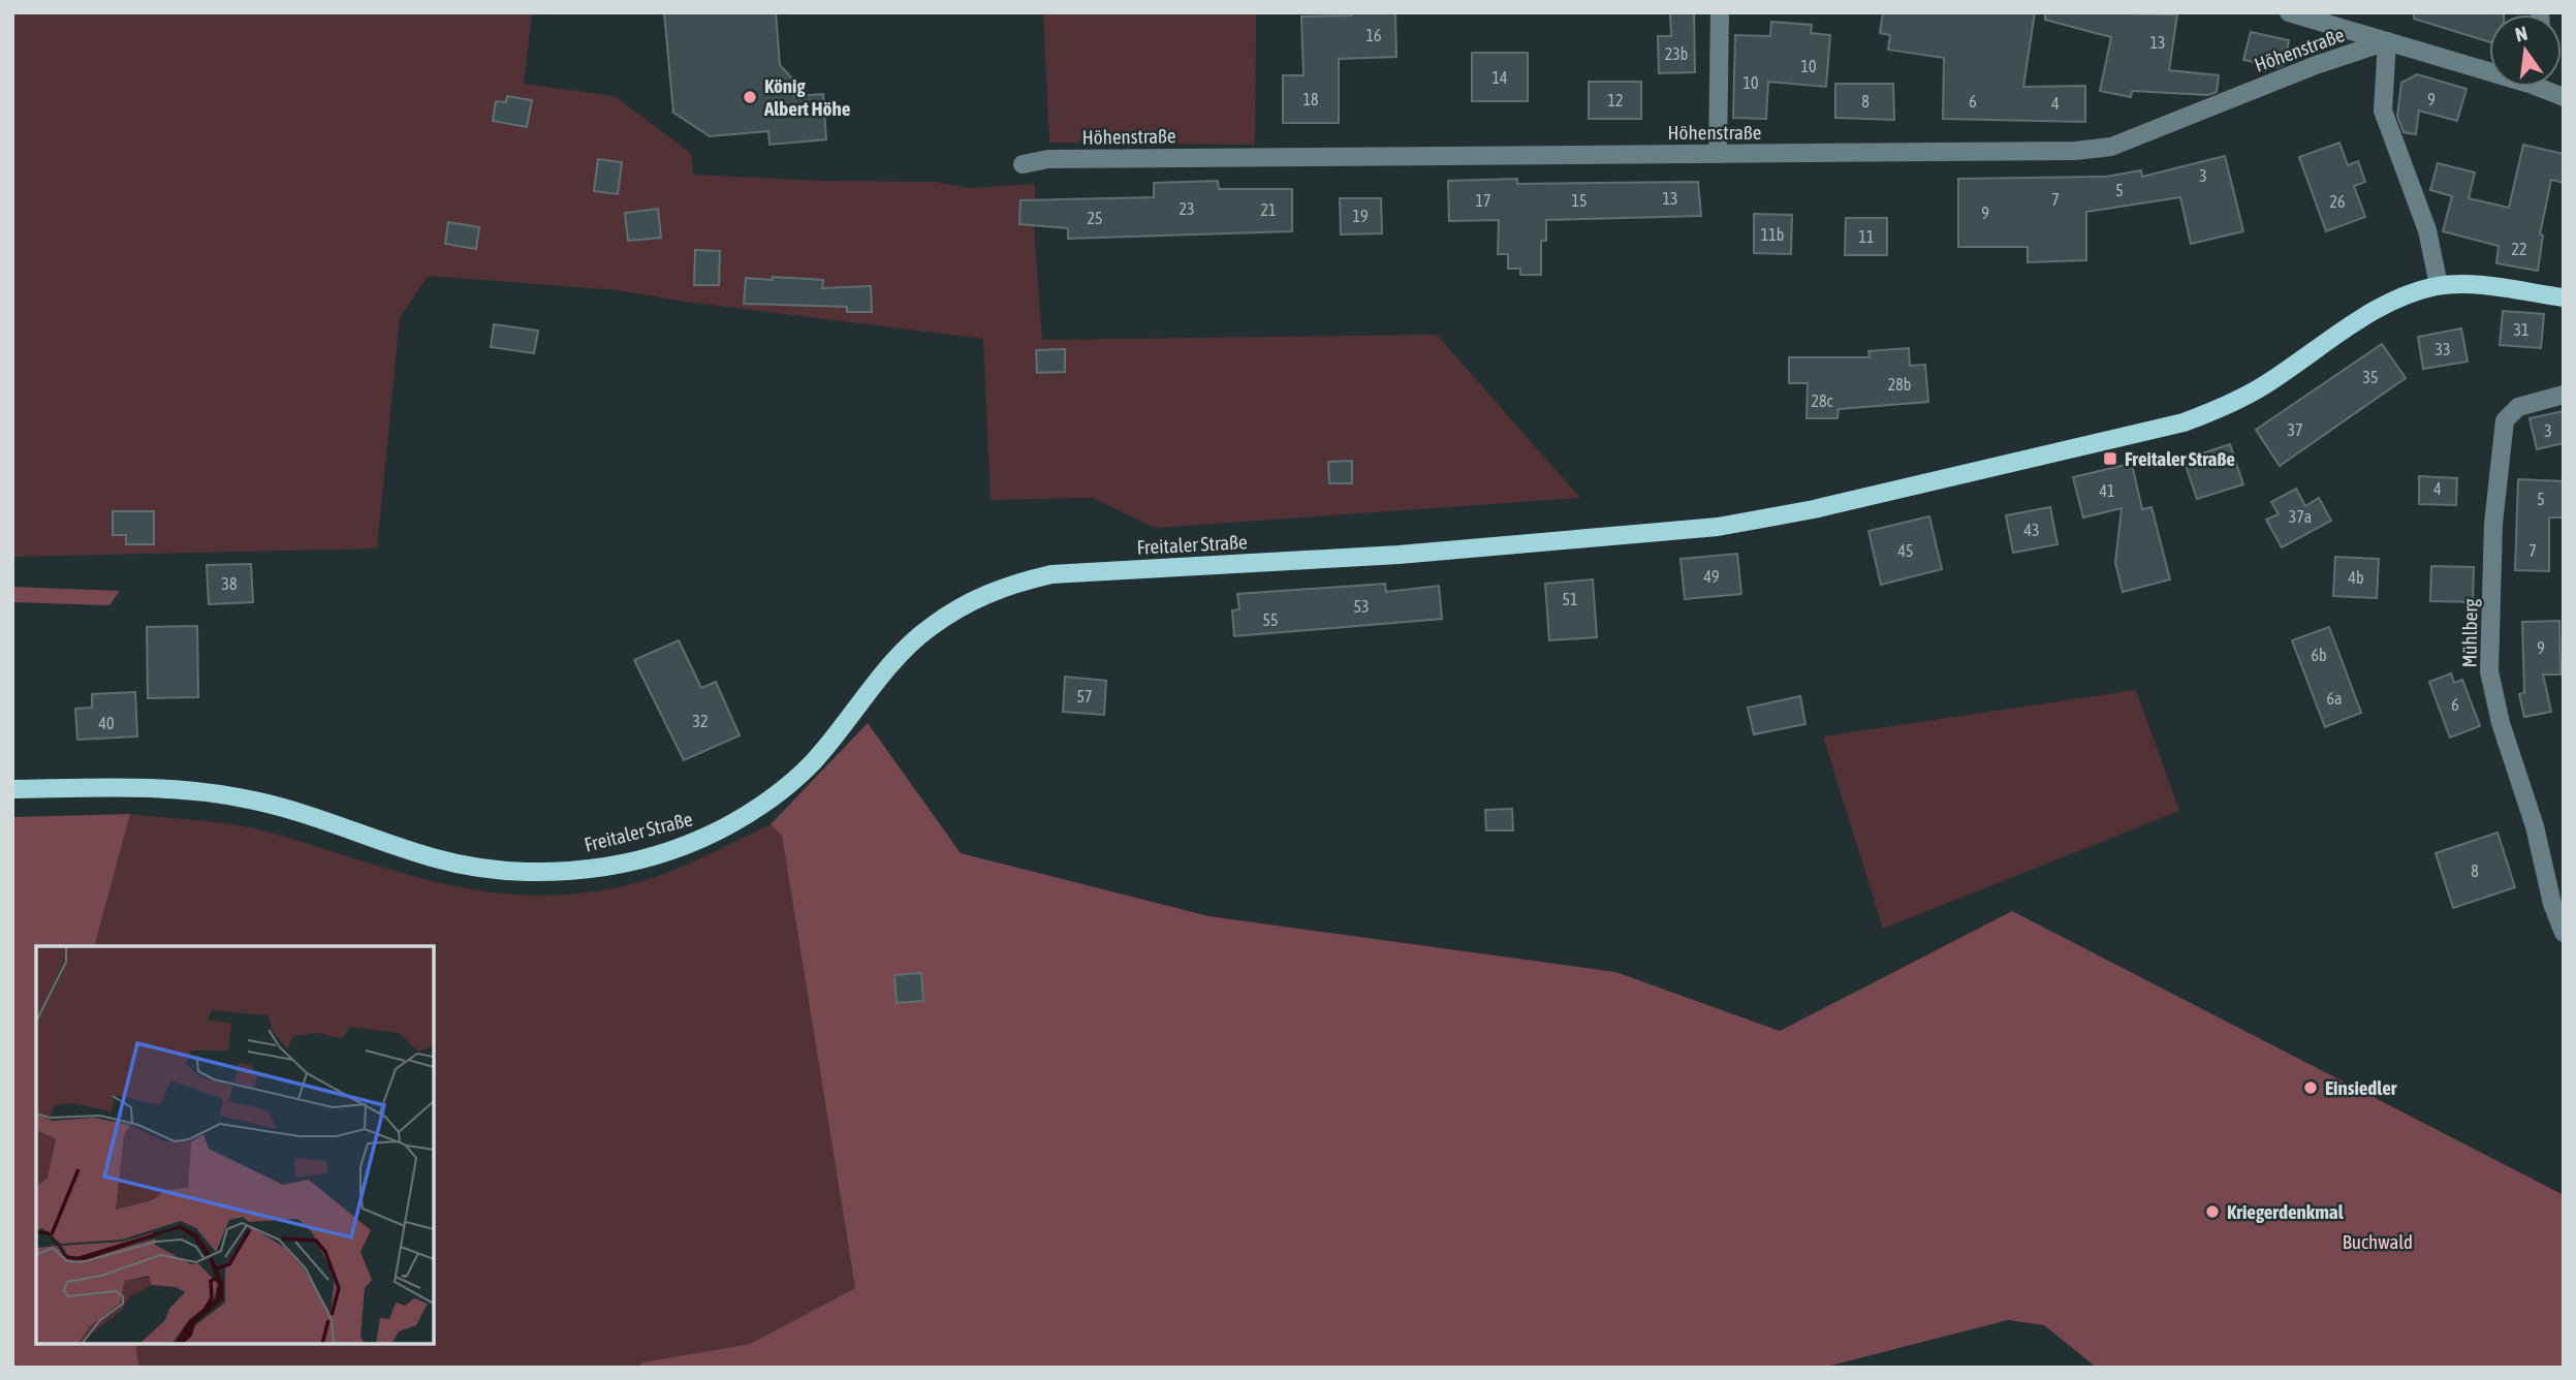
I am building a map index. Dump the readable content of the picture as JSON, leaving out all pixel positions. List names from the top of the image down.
{
  "streets": {
    "main road": ["Freitaler Straße"],
    "street": ["Höhenstraße", "Mühlberg"]
  },
  "parks": ["Buchwald"],
  "places": {
    "other": ["König Albert Höhe", "Einsiedler", "Kriegerdenkmal"],
    "transit": ["Freitaler Straße"]
  },
  "house_numbers": [
    "16",
    "13",
    "23b",
    "10",
    "14",
    "10",
    "18",
    "9",
    "12",
    "8",
    "6",
    "4",
    "3",
    "5",
    "13",
    "7",
    "17",
    "15",
    "26",
    "23",
    "21",
    "9",
    "19",
    "25",
    "11b",
    "11",
    "22",
    "31",
    "33",
    "35",
    "28b",
    "28c",
    "37",
    "3",
    "4",
    "41",
    "5",
    "37a",
    "43",
    "45",
    "7",
    "49",
    "4b",
    "38",
    "51",
    "53",
    "55",
    "9",
    "6b",
    "57",
    "6a",
    "6",
    "32",
    "40",
    "8"
  ],
  "north": "top"
}
